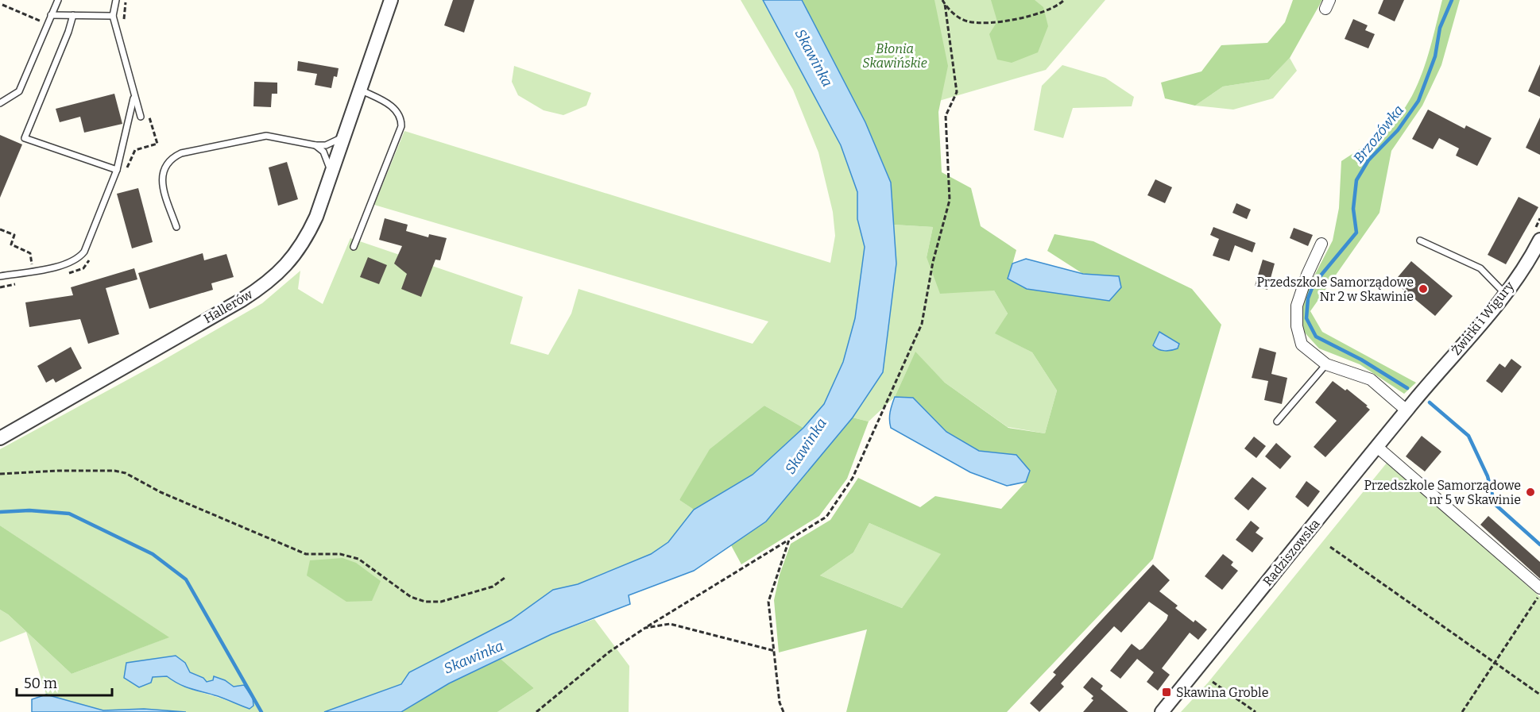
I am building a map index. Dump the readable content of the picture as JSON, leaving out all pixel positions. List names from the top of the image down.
{
  "streets": {
    "street": ["Hallerów", "Żwirki i Wigury", "Radziszowska"]
  },
  "crossings": [
    ["Żwirki i Wigury", "Radziszowska"]
  ],
  "water": ["Skawinka", "Brzozówka"],
  "parks": ["Błonia Skawińskie"],
  "places": {
    "other": ["Przedszkole Samorządowe Nr 2 w Skawinie", "Przedszkole Samorządowe nr 5 w Skawinie"],
    "transit": ["Skawina Groble"]
  },
  "scale_bar": "50 m"
}
